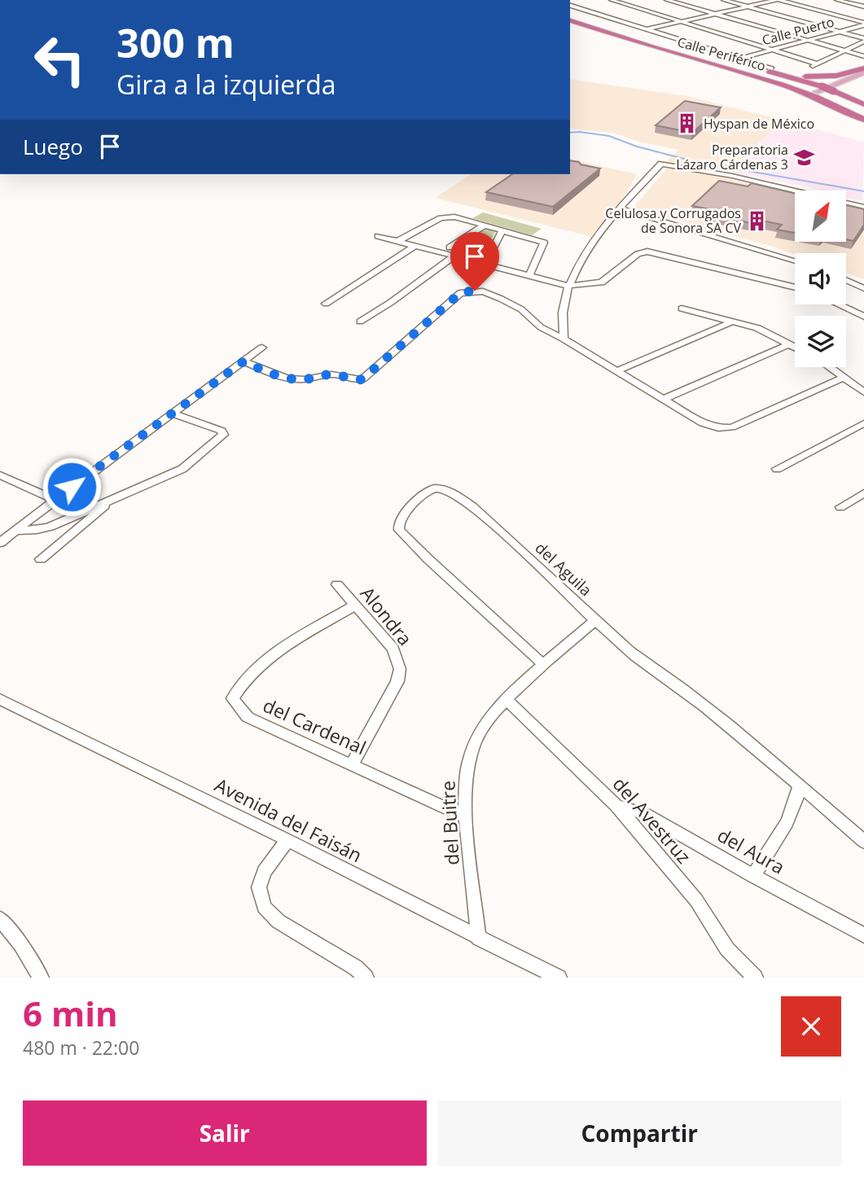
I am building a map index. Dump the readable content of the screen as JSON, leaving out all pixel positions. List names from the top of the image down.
{
  "streets": {
    "highway": ["Calle Periférico"],
    "street": [
      "Calle Puerto",
      "del Aguila",
      "Alondra",
      "del Cardenal",
      "Avenida del Faisán",
      "del Avestruz",
      "del Buitre",
      "del Aura"
    ]
  },
  "crossings": [
    ["del Aguila", "del Buitre"],
    ["Alondra", "del Cardenal"],
    ["del Cardenal", "del Buitre"],
    ["Avenida del Faisán", "del Buitre"],
    ["del Avestruz", "del Buitre"],
    ["del Avestruz", "del Aura"]
  ],
  "places": {
    "building": ["Hyspan de México", "Celulosa y Corrugados de Sonora SA CV"],
    "school or university": ["Preparatoria Lázaro Cárdenas 3"]
  },
  "north": "top right",
  "page": {
    "turn": ["300 m", "Gira a la izquierda"],
    "then": "Luego",
    "heading": ["6 min", "480 m · 22:00"],
    "buttons": ["Salir", "Compartir"]
  }
}
